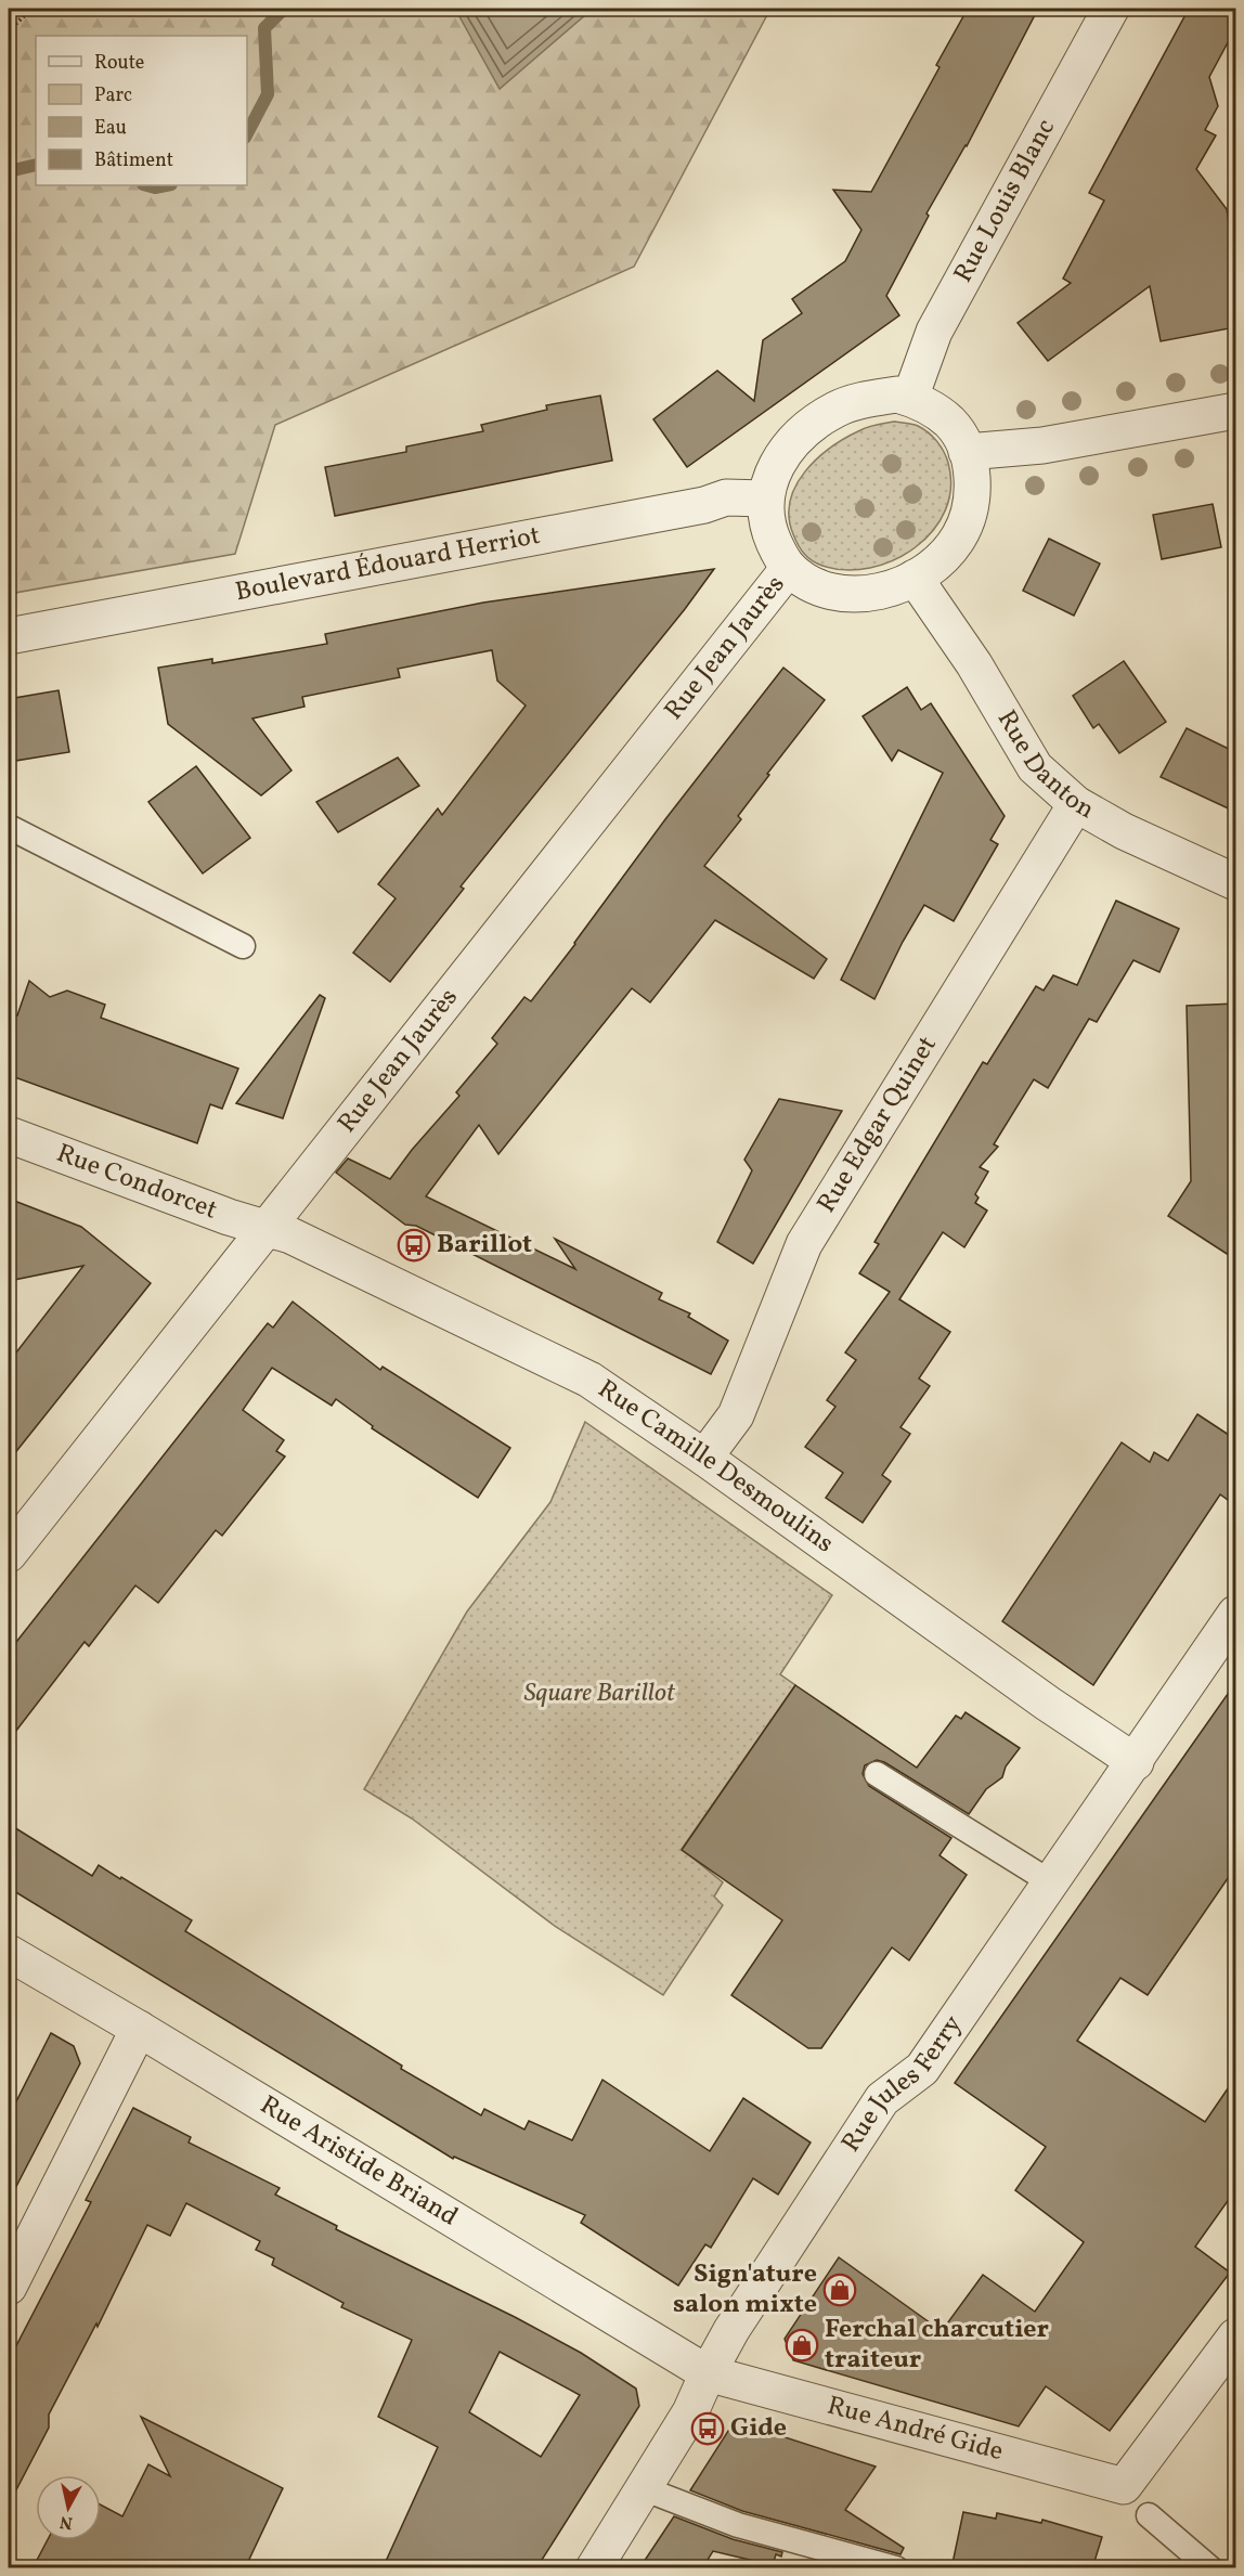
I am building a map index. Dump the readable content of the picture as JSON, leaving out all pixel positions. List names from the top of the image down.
{
  "streets": {
    "street": [
      "Rue Louis Blanc",
      "Boulevard Édouard Herriot",
      "Rue Jean Jaurès",
      "Rue Danton",
      "Rue Edgar Quinet",
      "Rue Condorcet",
      "Rue Camille Desmoulins",
      "Rue Jules Ferry",
      "Rue Aristide Briand",
      "Rue André Gide"
    ]
  },
  "crossings": [
    ["Rue Louis Blanc", "Boulevard Édouard Herriot"],
    ["Rue Louis Blanc", "Rue Jean Jaurès"],
    ["Rue Louis Blanc", "Rue Danton"],
    ["Boulevard Édouard Herriot", "Rue Jean Jaurès"],
    ["Boulevard Édouard Herriot", "Rue Danton"],
    ["Rue Jean Jaurès", "Rue Danton"],
    ["Rue Jean Jaurès", "Rue Condorcet"],
    ["Rue Jean Jaurès", "Rue Camille Desmoulins"],
    ["Rue Danton", "Rue Edgar Quinet"],
    ["Rue Edgar Quinet", "Rue Camille Desmoulins"],
    ["Rue Condorcet", "Rue Camille Desmoulins"],
    ["Rue Camille Desmoulins", "Rue Jules Ferry"],
    ["Rue Jules Ferry", "Rue Aristide Briand"],
    ["Rue Jules Ferry", "Rue André Gide"],
    ["Rue Aristide Briand", "Rue André Gide"]
  ],
  "parks": ["Square Barillot"],
  "places": {
    "bus stop": ["Barillot", "Gide"],
    "shop": ["Sign'ature salon mixte", "Ferchal charcutier traiteur"]
  },
  "legend": [
    "Route",
    "Parc",
    "Eau",
    "Bâtiment"
  ],
  "north": "bottom"
}
